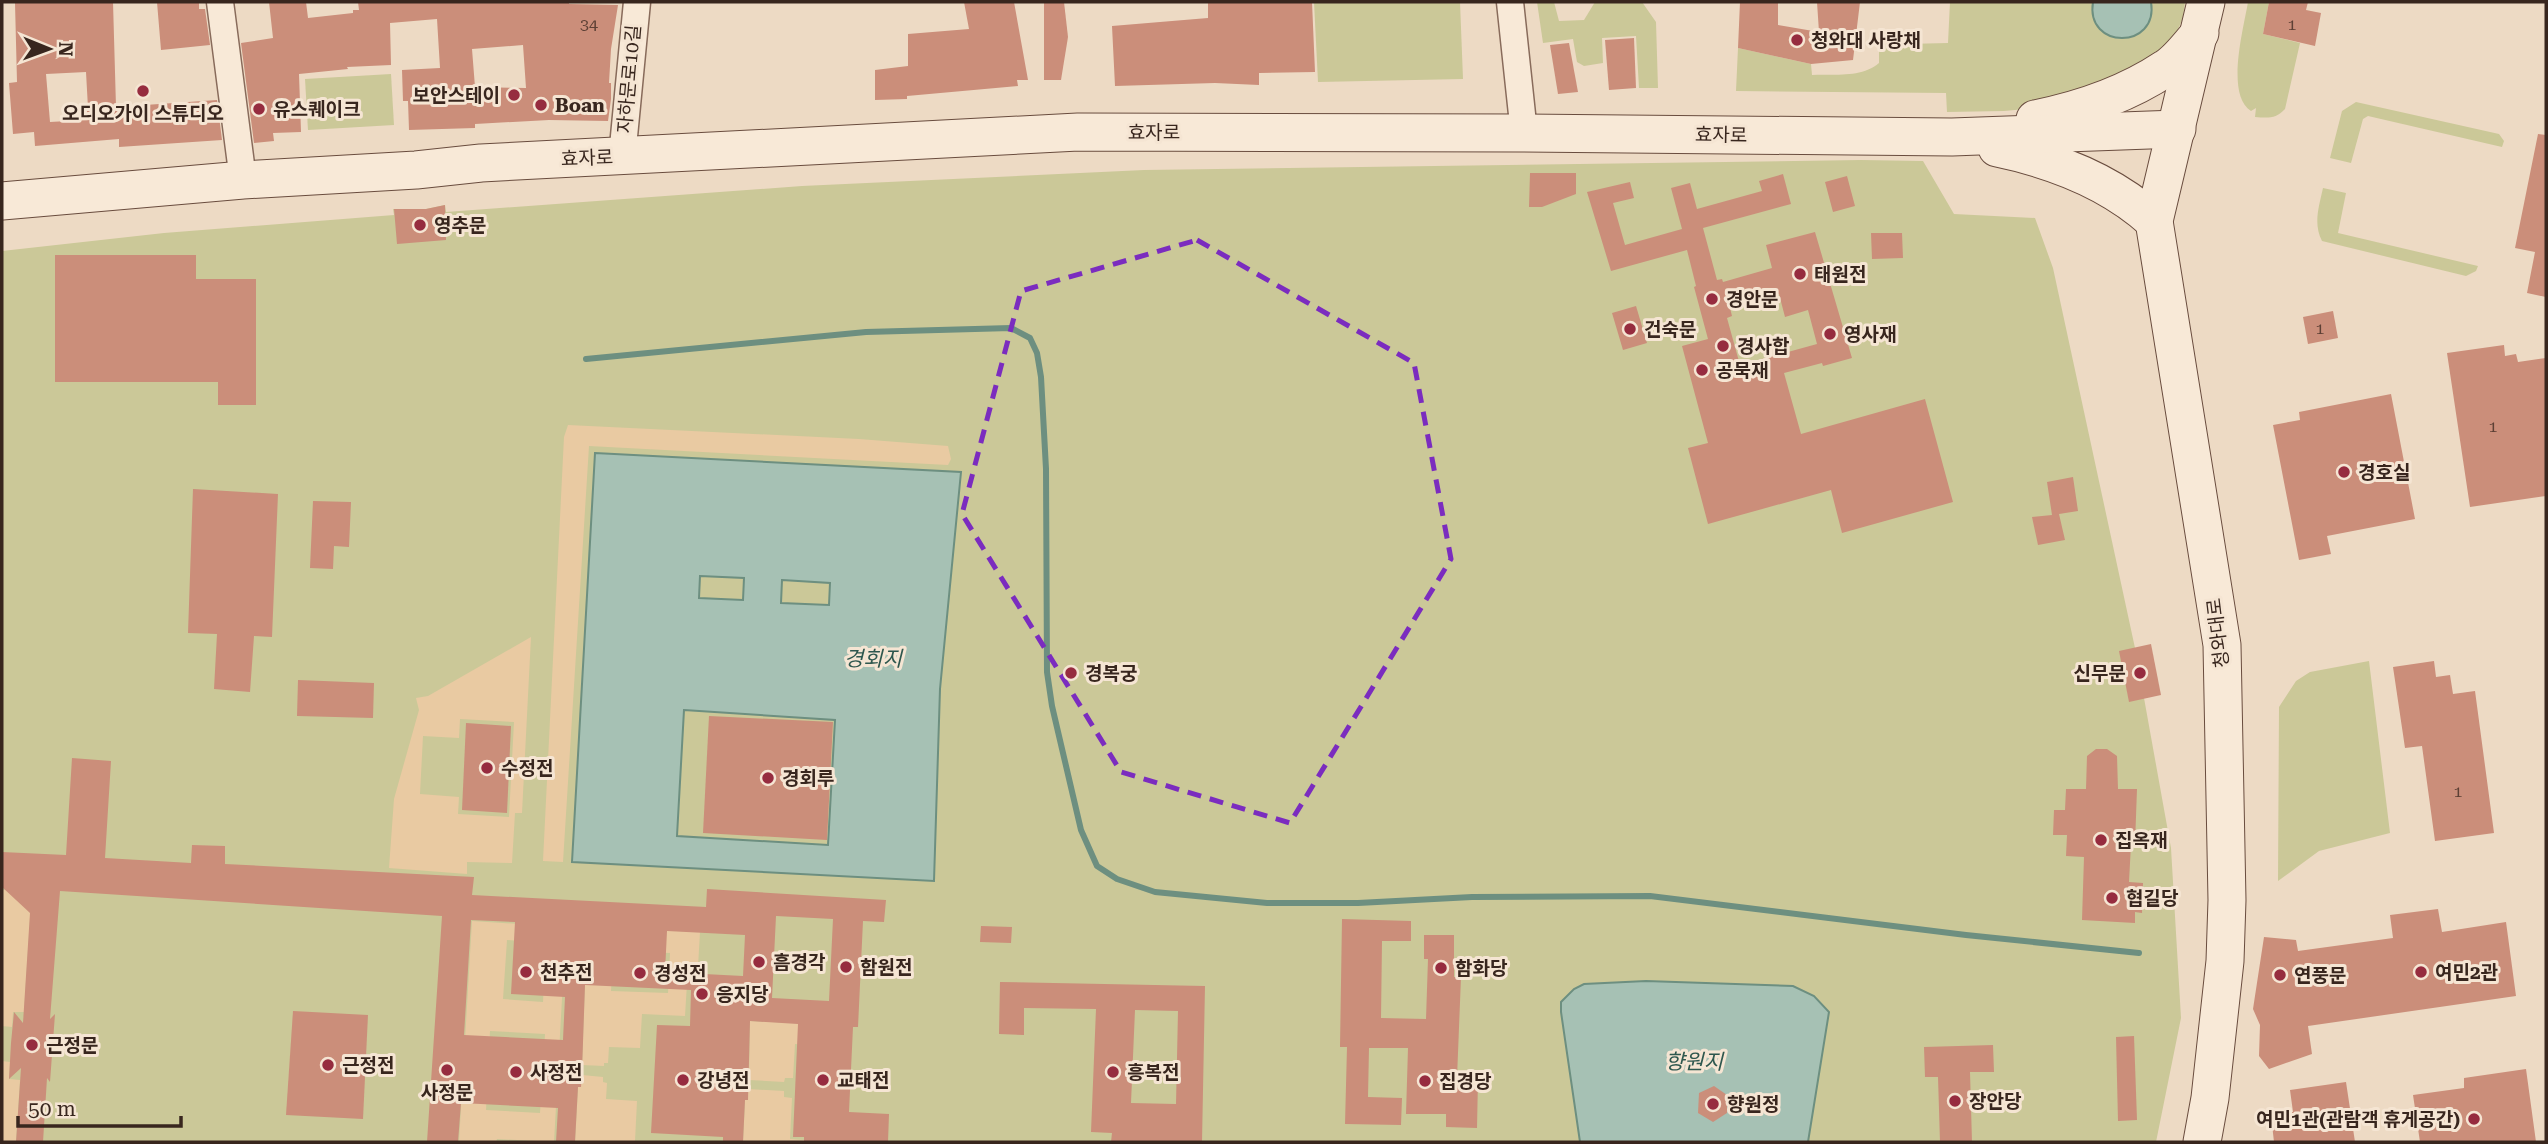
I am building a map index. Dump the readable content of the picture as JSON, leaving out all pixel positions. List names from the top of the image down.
{
  "streets": {
    "street": ["자하문로10길", "효자로", "청와대로"]
  },
  "crossings": [
    ["자하문로10길", "효자로"],
    ["효자로", "청와대로"]
  ],
  "water": ["경회지", "향원지"],
  "places": [
    "청와대 사랑채",
    "오디오가이 스튜디오",
    "보안스테이",
    "Boan",
    "유스퀘이크",
    "영추문",
    "태원전",
    "경안문",
    "건숙문",
    "영사재",
    "경사합",
    "공묵재",
    "경호실",
    "경복궁",
    "신무문",
    "수정전",
    "경회루",
    "집옥재",
    "협길당",
    "흠경각",
    "함원전",
    "함화당",
    "천추전",
    "여민2관",
    "경성전",
    "연풍문",
    "응지당",
    "근정문",
    "근정전",
    "사정문",
    "사정전",
    "흥복전",
    "강녕전",
    "교태전",
    "집경당",
    "장안당",
    "향원정",
    "여민1관(관람객 휴게공간)"
  ],
  "house_numbers": [
    "34",
    "1",
    "1",
    "1",
    "1"
  ],
  "scale_bar": "50 m",
  "north": "right"
}
